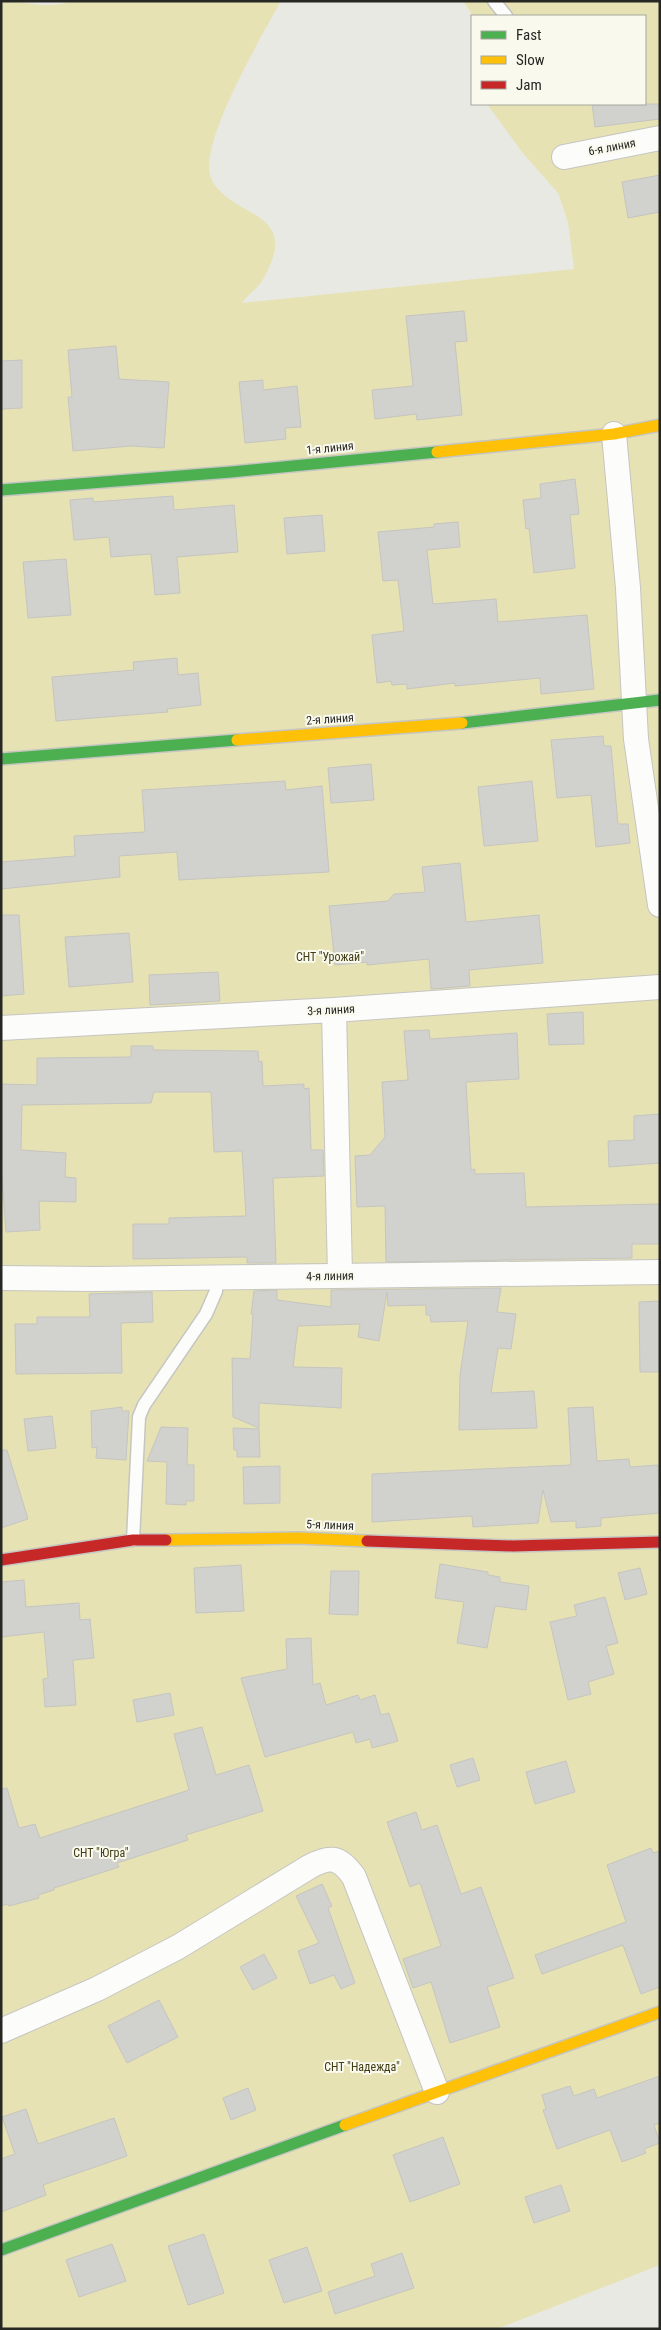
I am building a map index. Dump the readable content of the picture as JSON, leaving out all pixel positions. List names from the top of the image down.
{
  "streets": {
    "street": [
      "6-я линия",
      "1-я линия",
      "2-я линия",
      "3-я линия",
      "4-я линия",
      "5-я линия"
    ]
  },
  "parks": ["СНТ \"Урожай\"", "СНТ \"Югра\"", "СНТ \"Надежда\""],
  "legend": ["Fast", "Slow", "Jam"]
}
